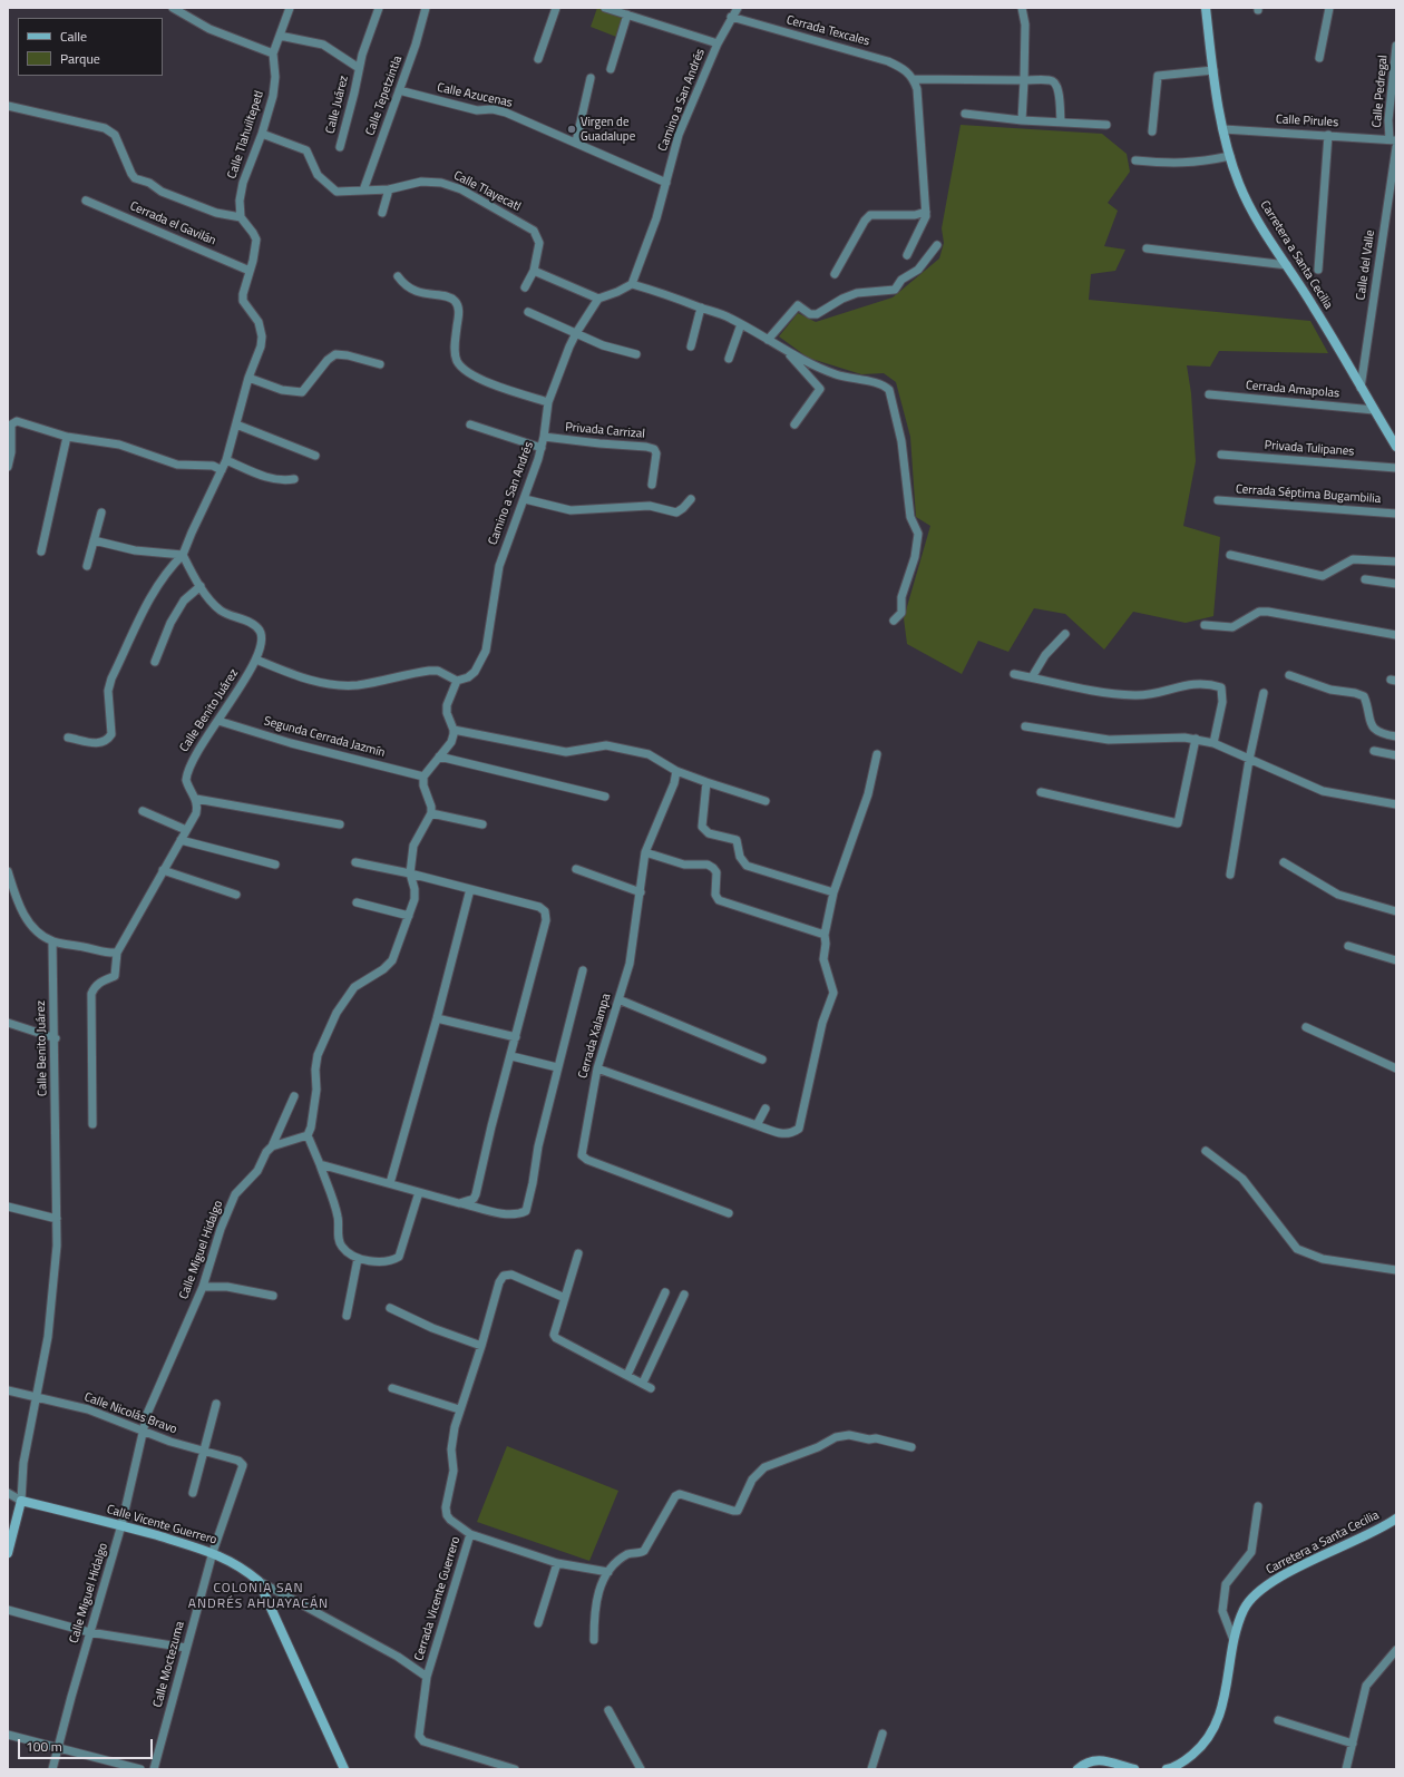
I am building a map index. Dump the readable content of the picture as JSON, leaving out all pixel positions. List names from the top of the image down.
{
  "streets": {
    "main road": ["Carretera a Santa Cecilia", "Calle Benito Juárez", "Calle Vicente Guerrero"],
    "street": [
      "Cerrada Texcales",
      "Calle Pedregal",
      "Calle Tepetzintla",
      "Calle Azucenas",
      "Camino a San Andrés",
      "Calle Juárez",
      "Calle Pirules",
      "Calle Tlahuiltepetl",
      "Calle Tlayecatl",
      "Cerrada el Gavilán",
      "Calle del Valle",
      "Cerrada Amapolas",
      "Privada Carrizal",
      "Privada Tulipanes",
      "Cerrada Séptima Bugambilia",
      "Segunda Cerrada Jazmín",
      "Cerrada Xalampa",
      "Calle Miguel Hidalgo",
      "Calle Nicolás Bravo",
      "Cerrada Vicente Guerrero",
      "Calle Moctezuma"
    ]
  },
  "crossings": [
    ["Cerrada Texcales", "Camino a San Andrés"],
    ["Calle Pedregal", "Calle Pirules"],
    ["Calle Tepetzintla", "Calle Azucenas"],
    ["Calle Tepetzintla", "Calle Tlayecatl"],
    ["Calle Azucenas", "Camino a San Andrés"],
    ["Camino a San Andrés", "Privada Carrizal"],
    ["Calle Juárez", "Calle Tlahuiltepetl"],
    ["Calle Pirules", "Carretera a Santa Cecilia"],
    ["Calle Tlahuiltepetl", "Calle Tlayecatl"],
    ["Carretera a Santa Cecilia", "Calle del Valle"],
    ["Carretera a Santa Cecilia", "Cerrada Amapolas"],
    ["Calle Benito Juárez", "Segunda Cerrada Jazmín"],
    ["Calle Benito Juárez", "Calle Nicolás Bravo"],
    ["Calle Benito Juárez", "Calle Vicente Guerrero"],
    ["Calle Miguel Hidalgo", "Calle Nicolás Bravo"],
    ["Calle Miguel Hidalgo", "Calle Vicente Guerrero"],
    ["Calle Nicolás Bravo", "Calle Moctezuma"],
    ["Calle Vicente Guerrero", "Calle Moctezuma"]
  ],
  "districts": ["COLONIA SAN ANDRÉS AHUAYACÁN"],
  "places": ["Virgen de Guadalupe"],
  "legend": ["Calle", "Parque"],
  "scale_bar": "100 m"
}
